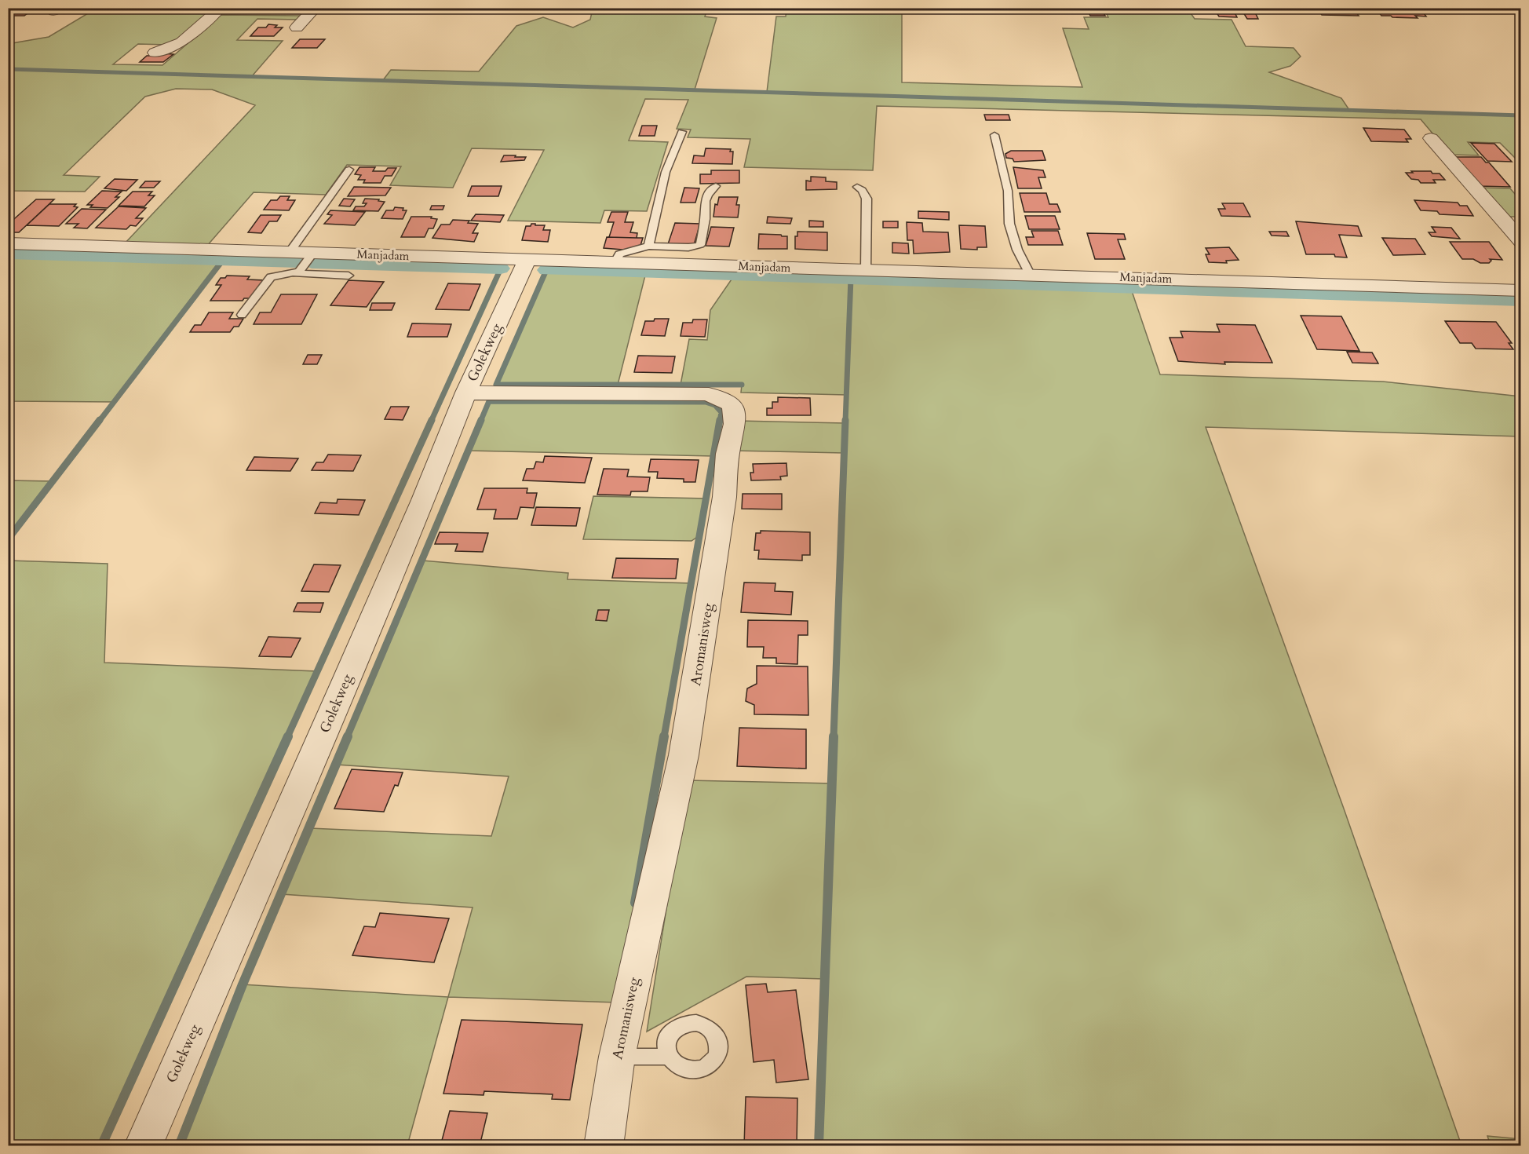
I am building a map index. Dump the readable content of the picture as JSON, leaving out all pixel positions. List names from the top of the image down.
{
  "streets": {
    "street": ["Manjadam", "Golekweg", "Aromanisweg"]
  },
  "crossings": [
    ["Manjadam", "Golekweg"],
    ["Golekweg", "Aromanisweg"]
  ]
}
